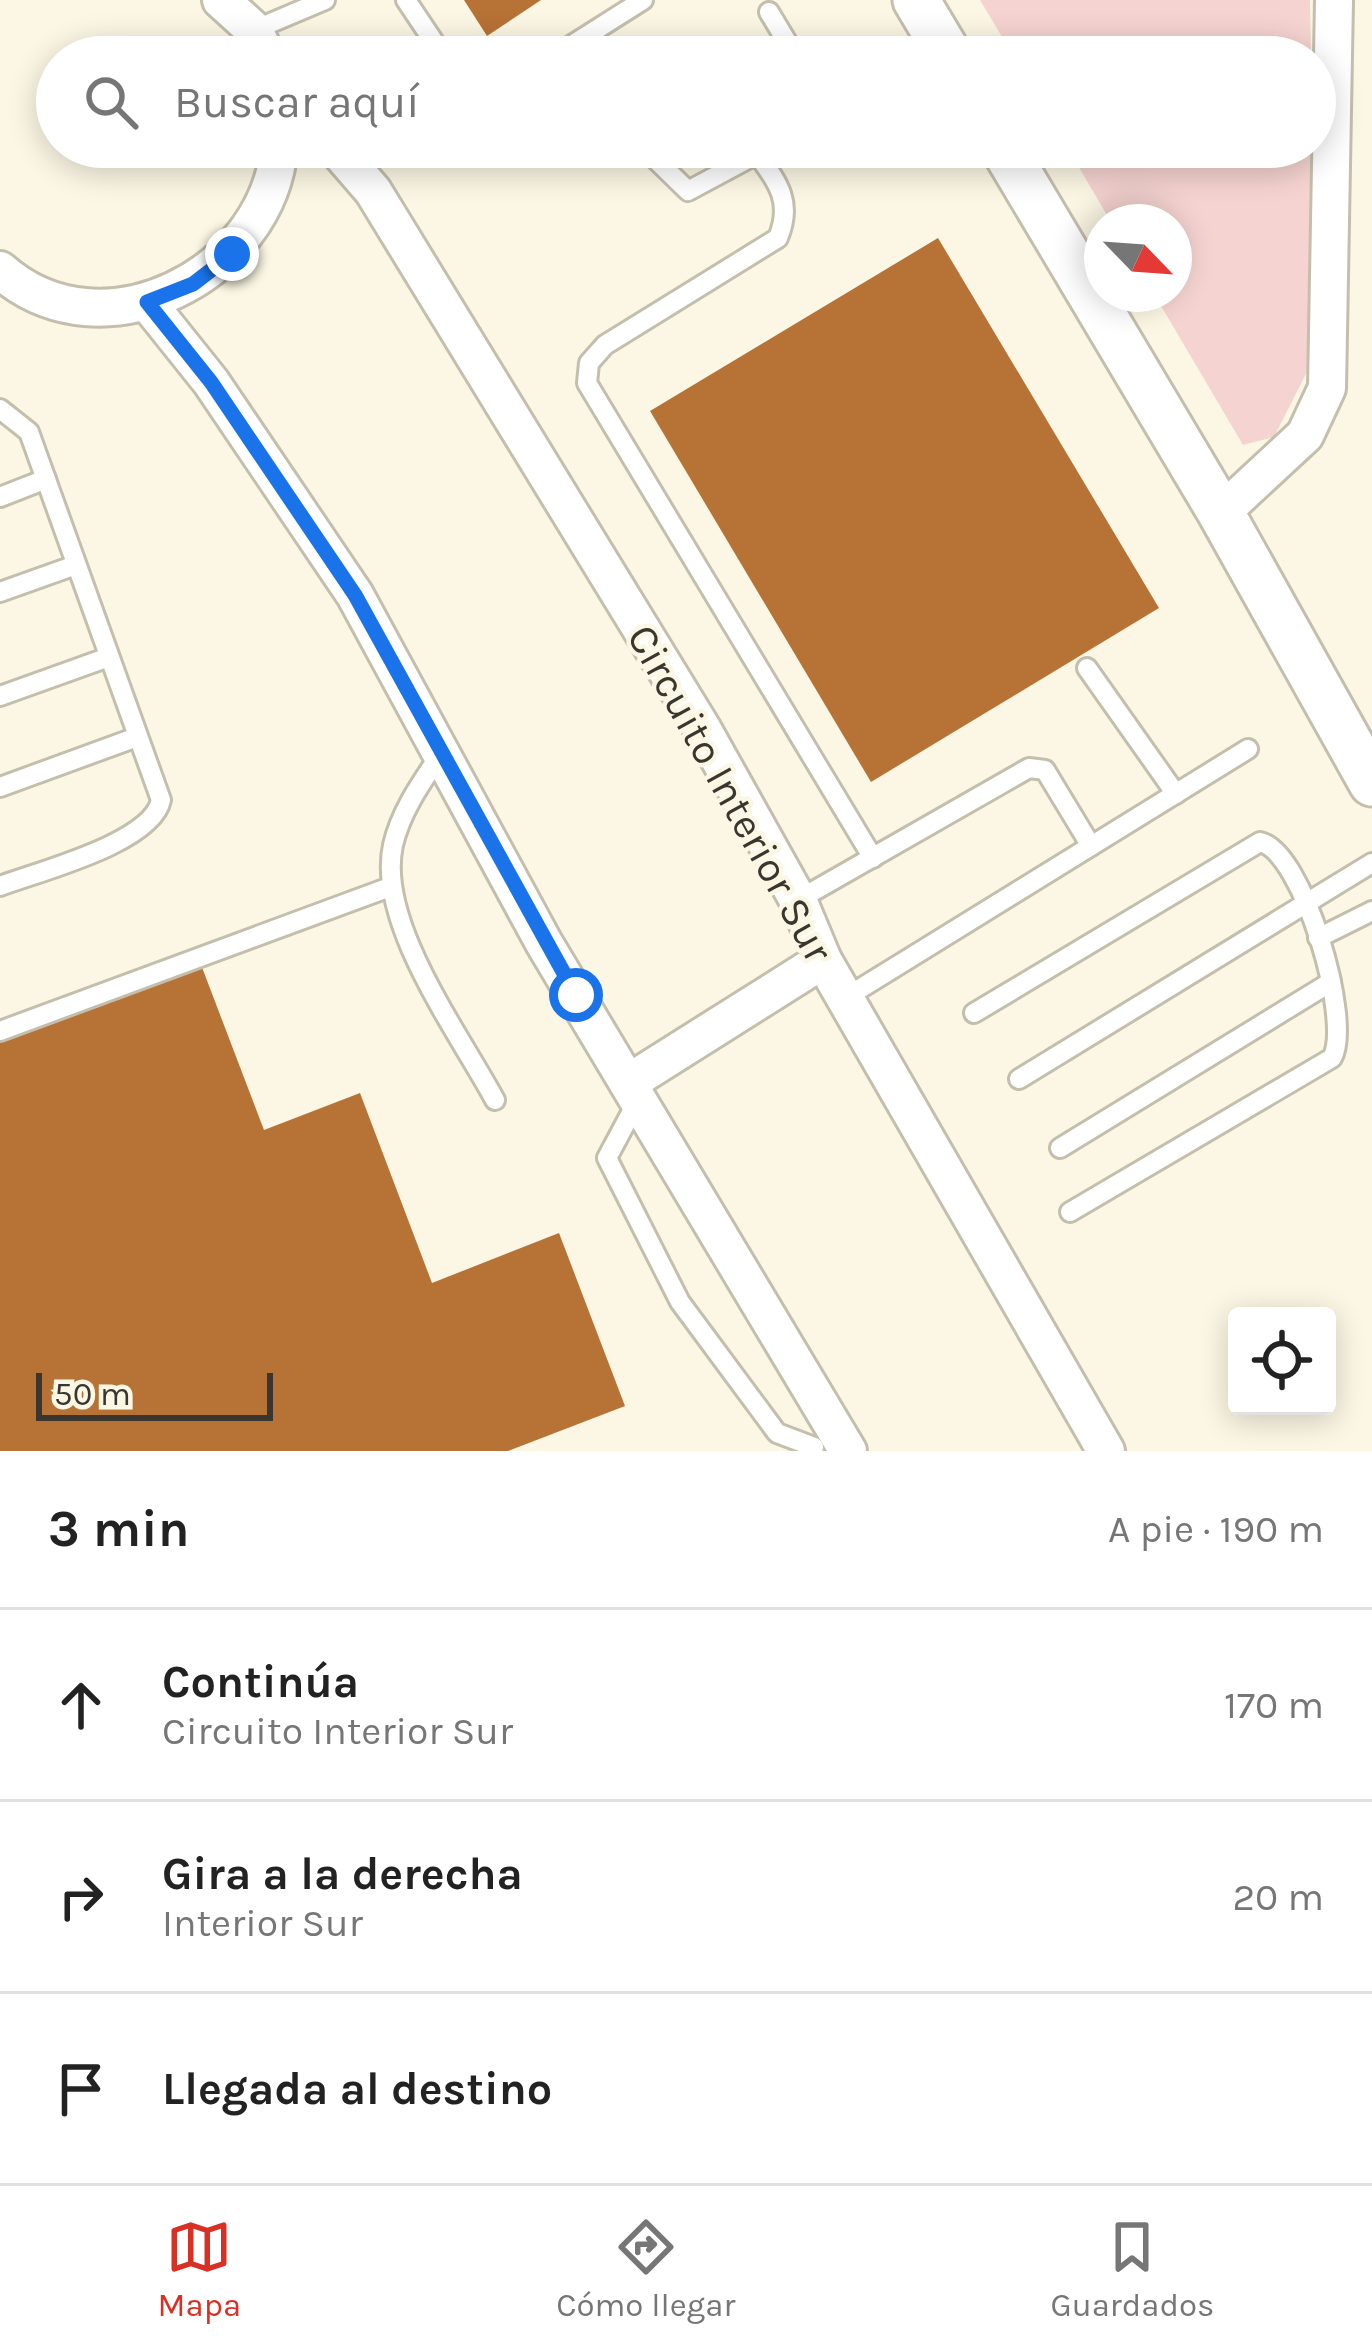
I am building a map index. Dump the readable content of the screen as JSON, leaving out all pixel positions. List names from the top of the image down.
{
  "streets": {
    "street": ["Circuito Interior Sur"]
  },
  "scale_bar": "50 m",
  "north": "bottom right",
  "page": {
    "search": "Buscar aquí",
    "scale": "50 m",
    "heading": ["3 min", "A pie · 190 m"],
    "list": [
      ["Continúa", "Circuito Interior Sur", "170 m"],
      ["Gira a la derecha", "Interior Sur", "20 m"],
      "Llegada al destino"
    ],
    "nav": ["Mapa", "Cómo llegar", "Guardados"]
  }
}
